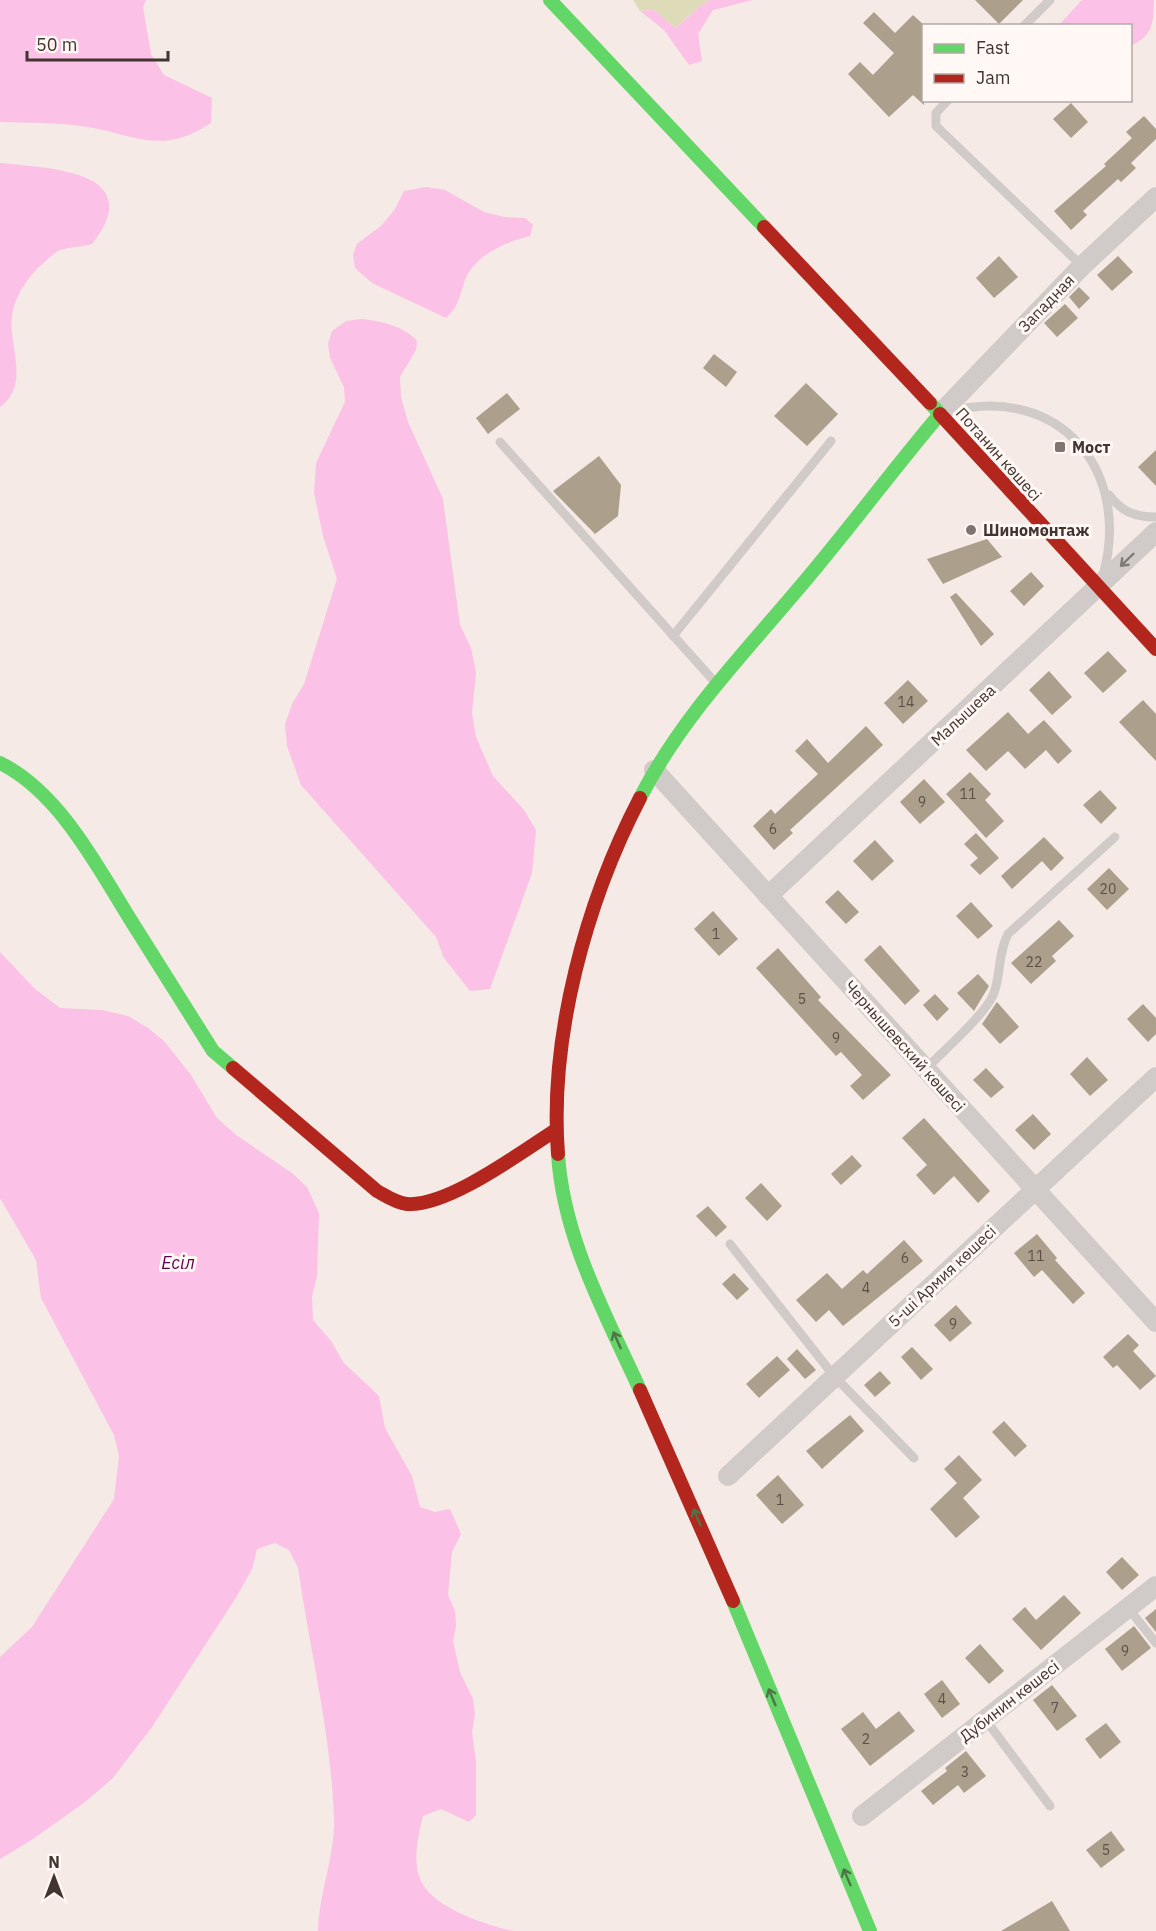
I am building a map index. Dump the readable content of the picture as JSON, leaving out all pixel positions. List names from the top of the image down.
{
  "streets": {
    "main road": ["Потанин көшесі"],
    "street": [
      "Западная",
      "Малышева",
      "Чернышевский көшесі",
      "5-ші Армия көшесі",
      "Дубинин көшесі"
    ]
  },
  "crossings": [
    ["Западная", "Потанин көшесі"],
    ["Потанин көшесі", "Малышева"],
    ["Малышева", "Чернышевский көшесі"],
    ["Чернышевский көшесі", "5-ші Армия көшесі"]
  ],
  "water": ["Есіл"],
  "places": {
    "transit": ["Мост"],
    "other": ["Шиномонтаж"]
  },
  "house_numbers": [
    "14",
    "11",
    "9",
    "6",
    "20",
    "1",
    "22",
    "5",
    "9",
    "11",
    "6",
    "4",
    "9",
    "1",
    "9",
    "4",
    "7",
    "2",
    "3",
    "5"
  ],
  "legend": ["Fast", "Jam"],
  "scale_bar": "50 m",
  "north": "top"
}
